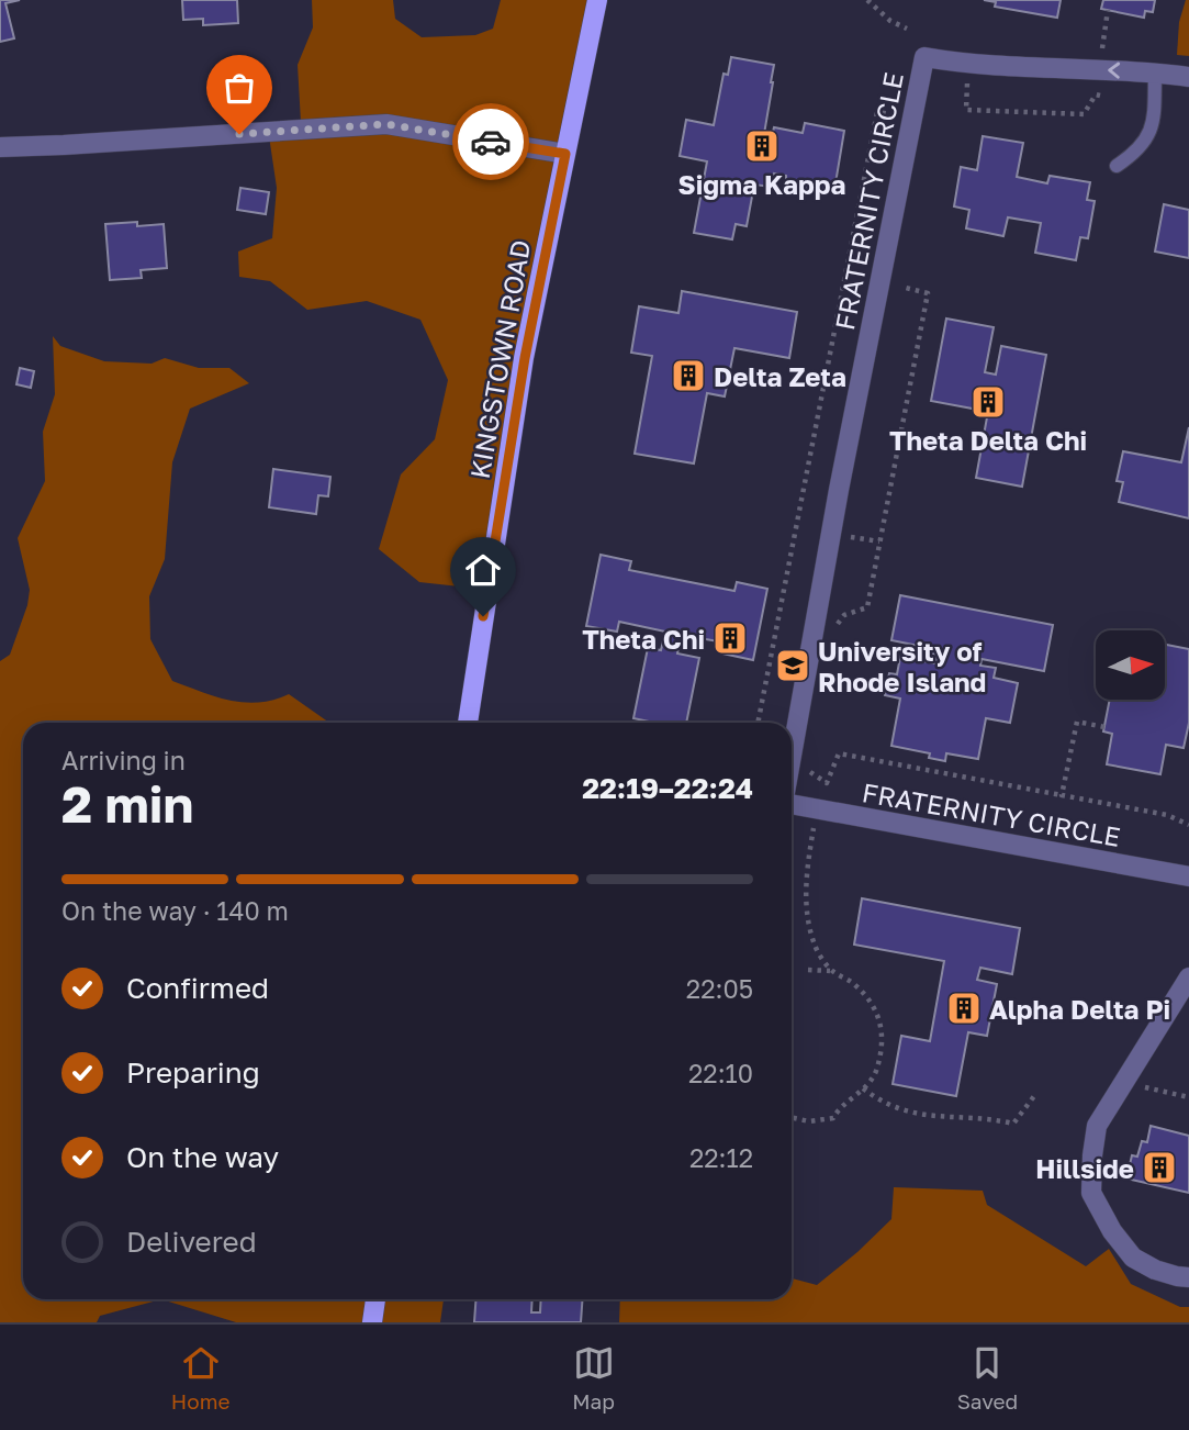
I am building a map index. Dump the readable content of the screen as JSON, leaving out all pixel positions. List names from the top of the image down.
{
  "streets": {
    "main road": ["KINGSTOWN ROAD"],
    "street": ["FRATERNITY CIRCLE"]
  },
  "one_way": ["FRATERNITY CIRCLE"],
  "places": {
    "building": [
      "Sigma Kappa",
      "Delta Zeta",
      "Theta Delta Chi",
      "Theta Chi",
      "Alpha Delta Pi",
      "Hillside"
    ],
    "school or university": ["University of Rhode Island"]
  },
  "north": "right",
  "page": {
    "heading": ["2 min", "Arriving in", "22:19–22:24"],
    "bar": "On the way · 140 m",
    "list": [
      ["Confirmed", "22:05"],
      ["Preparing", "22:10"],
      ["On the way", "22:12"],
      "Delivered"
    ],
    "tabs": ["Home", "Map", "Saved"]
  }
}
